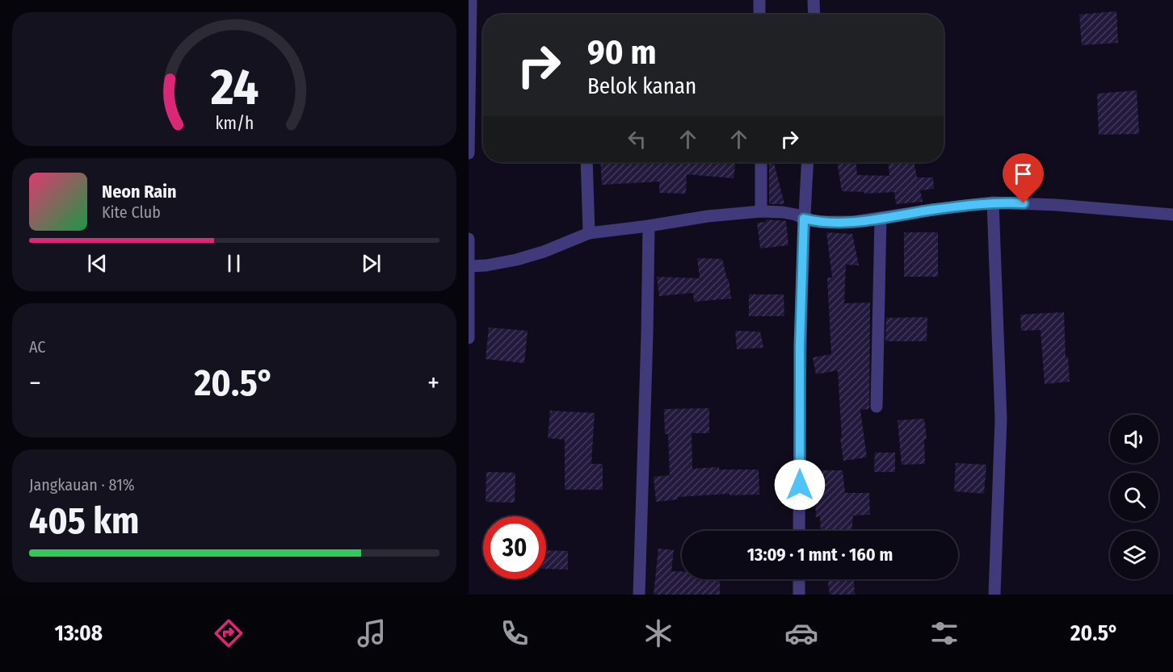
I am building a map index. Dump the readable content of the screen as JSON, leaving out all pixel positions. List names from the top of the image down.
{
  "page": {
    "turn": ["90 m", "Belok kanan"],
    "song": ["Neon Rain", "Kite Club"],
    "tile": [
      "AC",
      ["Jangkauan · 81%", "405 km"]
    ],
    "heat": ["−", "20.5°", "+"],
    "limit": "30",
    "trip": "13:09 · 1 mnt · 160 m",
    "tabs": ["13:08", "20.5°"],
    "gauge": ["24", "km/h"]
  }
}
